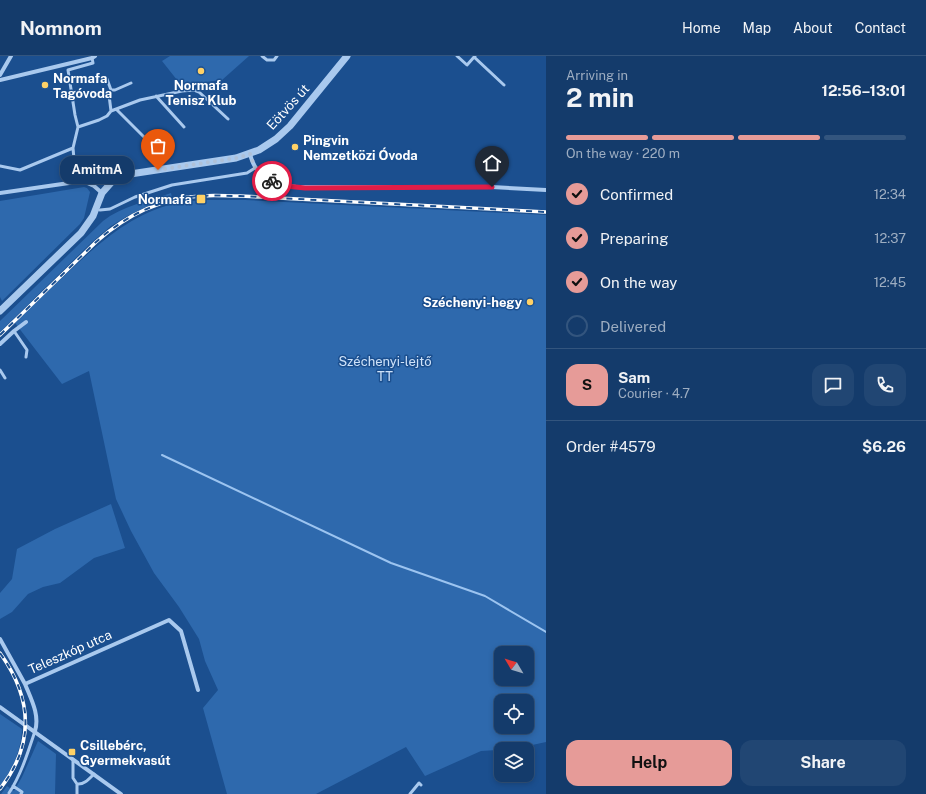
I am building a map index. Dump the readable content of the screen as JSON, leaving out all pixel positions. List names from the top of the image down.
{
  "streets": {
    "street": ["Eötvös út", "Teleszkóp utca"]
  },
  "parks": ["Széchenyi-lejtő TT"],
  "places": {
    "other": [
      "Normafa Tenisz Klub",
      "Normafa Tagóvoda",
      "Pingvin Nemzetközi Óvoda",
      "AmitmA",
      "Széchenyi-hegy"
    ],
    "transit": ["Normafa", "Csillebérc, Gyermekvasút"]
  },
  "north": "top left",
  "page": {
    "header": "Nomnom",
    "nav": [
      "Home",
      "Map",
      "About",
      "Contact"
    ],
    "heading": ["2 min", "Arriving in", "12:56–13:01"],
    "panel": [
      "Sam",
      "Courier · 4.7",
      "Order #4579",
      "$6.26"
    ],
    "bar": "On the way · 220 m",
    "bubble": "AmitmA",
    "list": [
      ["Confirmed", "12:34"],
      ["Preparing", "12:37"],
      ["On the way", "12:45"],
      "Delivered"
    ],
    "round": "S",
    "buttons": ["Help", "Share"]
  }
}
